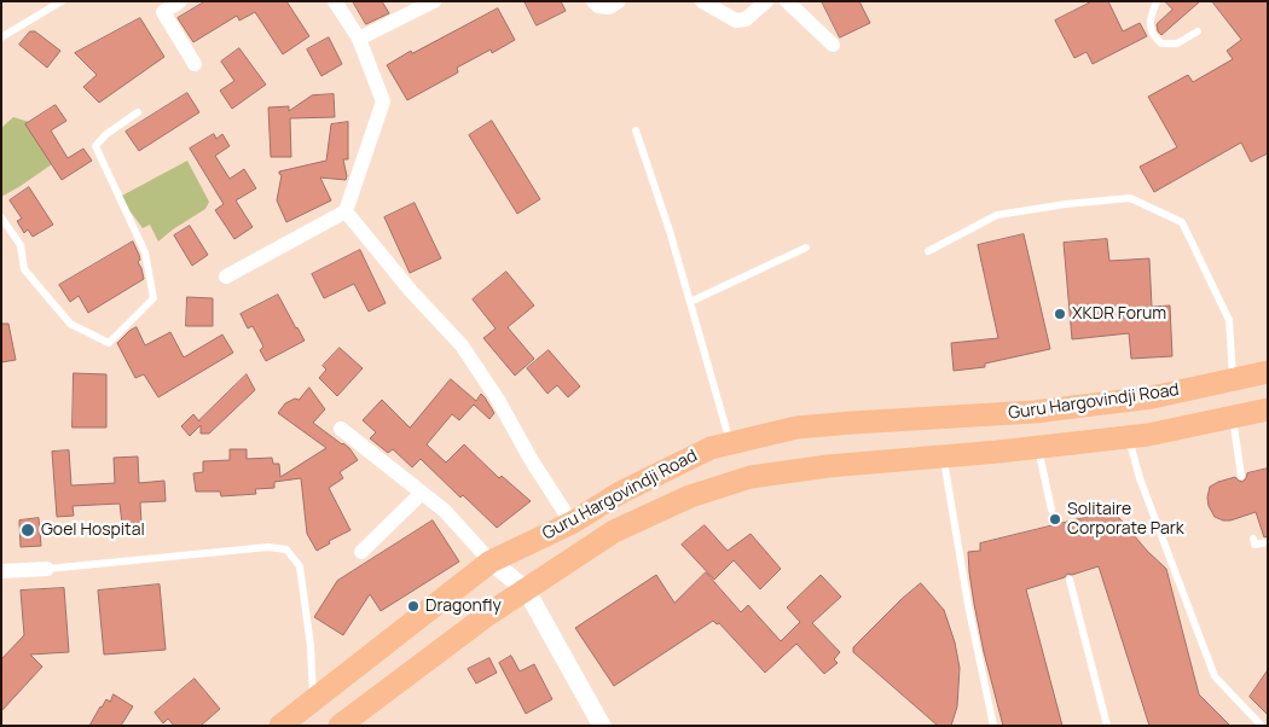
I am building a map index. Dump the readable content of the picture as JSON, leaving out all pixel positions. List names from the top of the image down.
{
  "streets": {
    "main road": ["Guru Hargovindji Road"]
  },
  "places": [
    "XKDR Forum",
    "Solitaire Corporate Park",
    "Goel Hospital",
    "Dragonfly"
  ]
}
